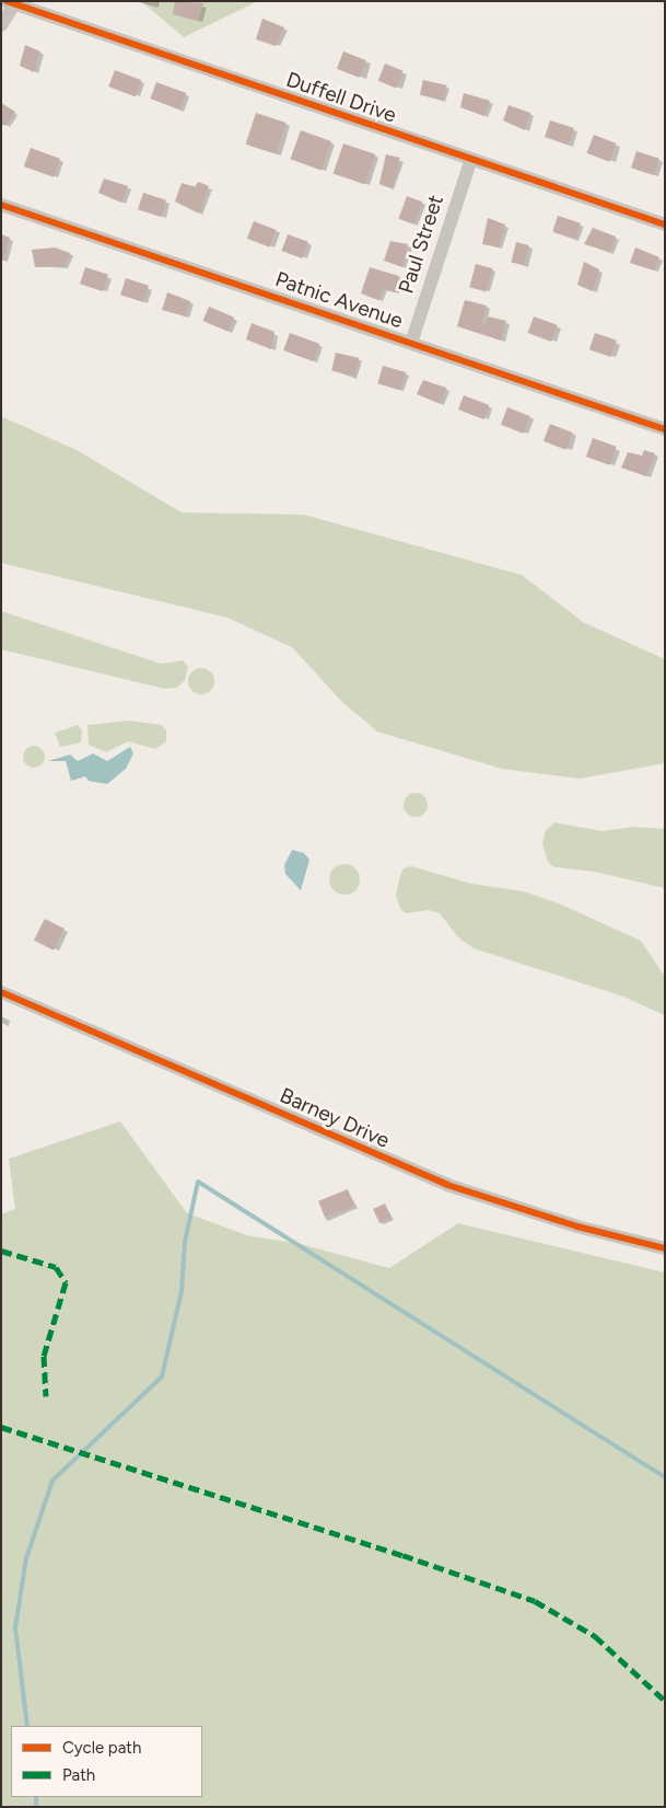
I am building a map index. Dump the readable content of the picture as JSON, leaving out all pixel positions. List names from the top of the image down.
{
  "streets": {
    "street": [
      "Duffell Drive",
      "Paul Street",
      "Patnic Avenue",
      "Barney Drive"
    ]
  },
  "crossings": [
    ["Duffell Drive", "Paul Street"],
    ["Paul Street", "Patnic Avenue"]
  ],
  "legend": ["Cycle path", "Path"]
}
